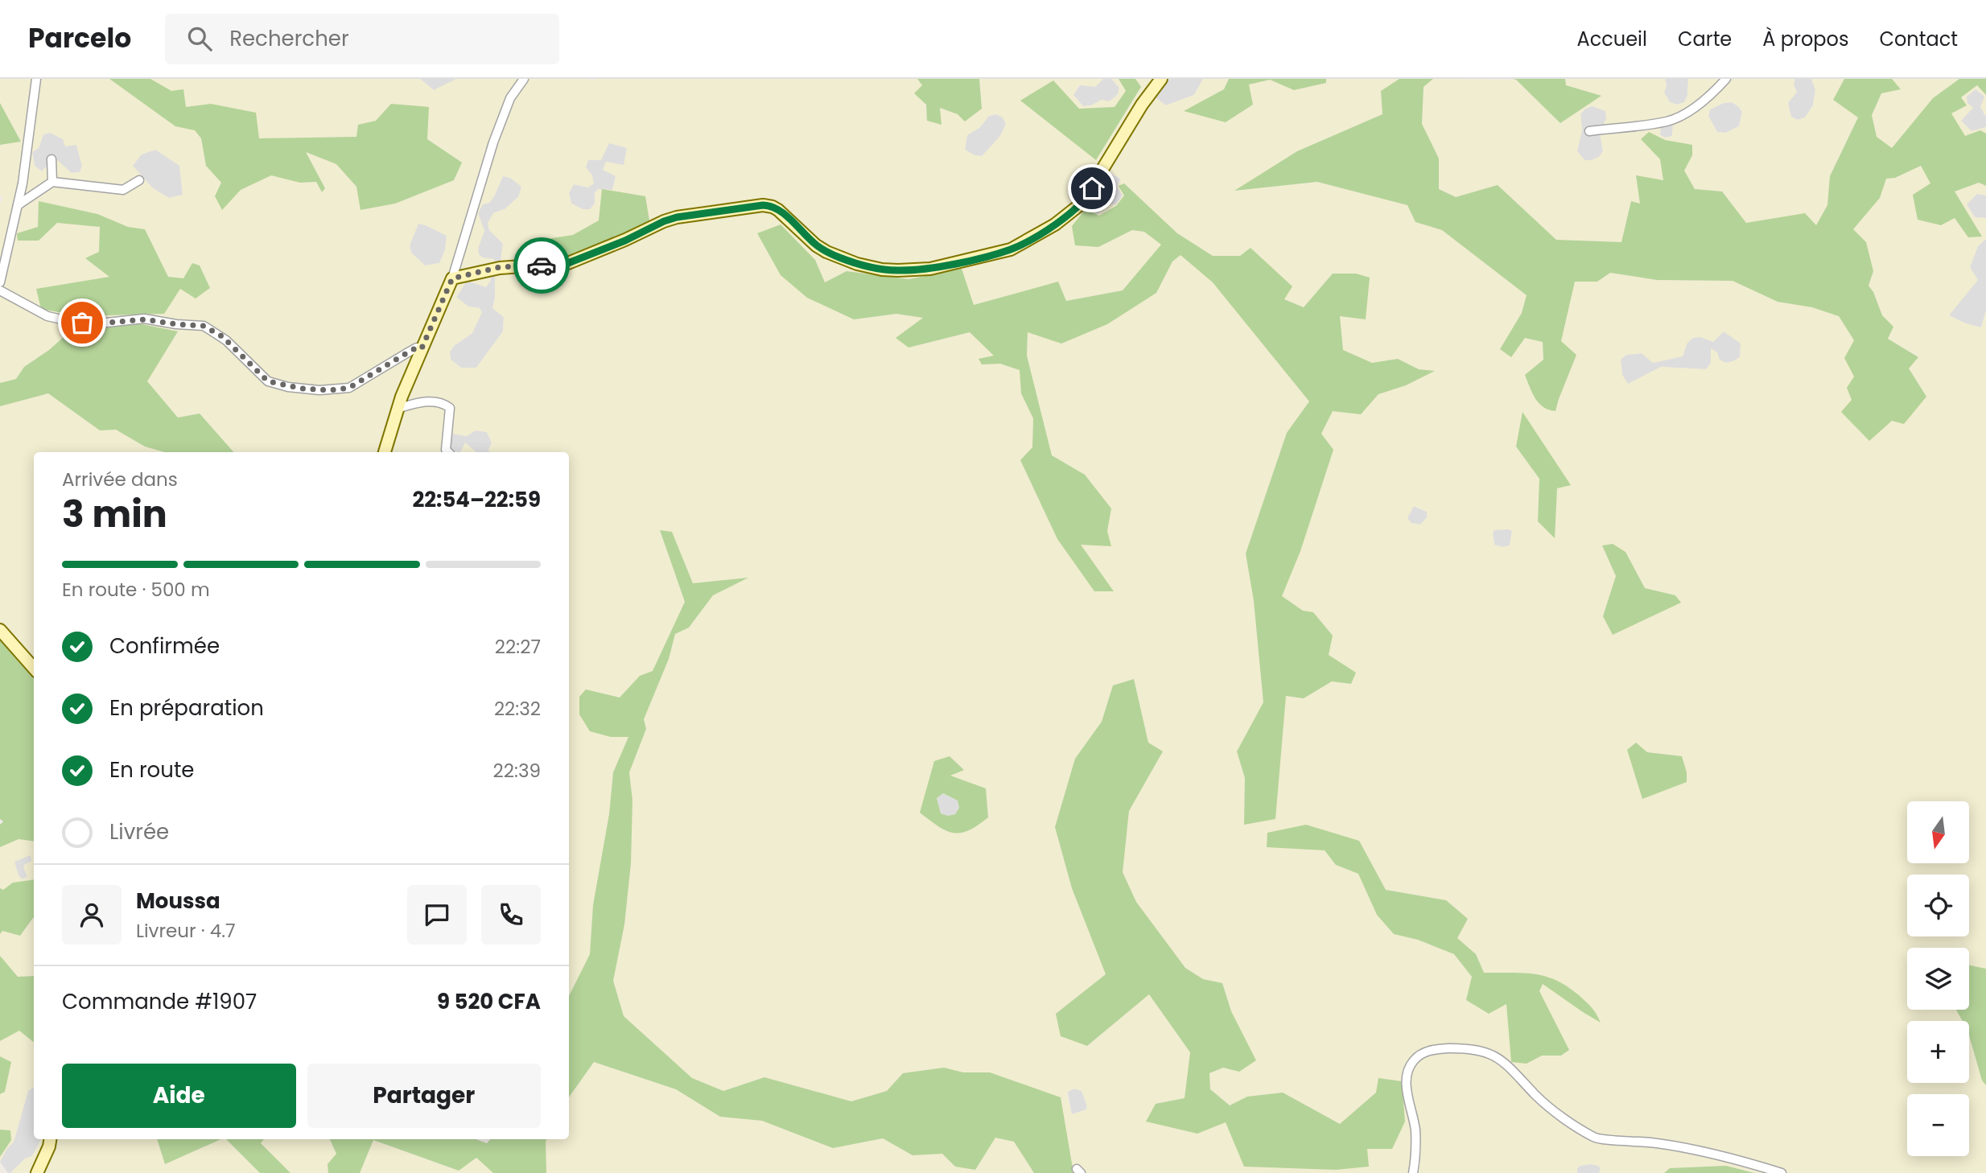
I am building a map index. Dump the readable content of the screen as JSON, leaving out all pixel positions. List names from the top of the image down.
{
  "north": "bottom",
  "page": {
    "header": "Parcelo",
    "search": "Rechercher",
    "nav": [
      "Accueil",
      "Carte",
      "À propos",
      "Contact"
    ],
    "heading": ["3 min", "Arrivée dans", "22:54–22:59"],
    "panel": [
      "Moussa",
      "Livreur · 4.7",
      "Commande #1907",
      "9 520 CFA"
    ],
    "bar": "En route · 500 m",
    "list": [
      ["Confirmée", "22:27"],
      ["En préparation", "22:32"],
      ["En route", "22:39"],
      "Livrée"
    ],
    "map_buttons": ["+", "−"],
    "buttons": ["Aide", "Partager"]
  }
}
